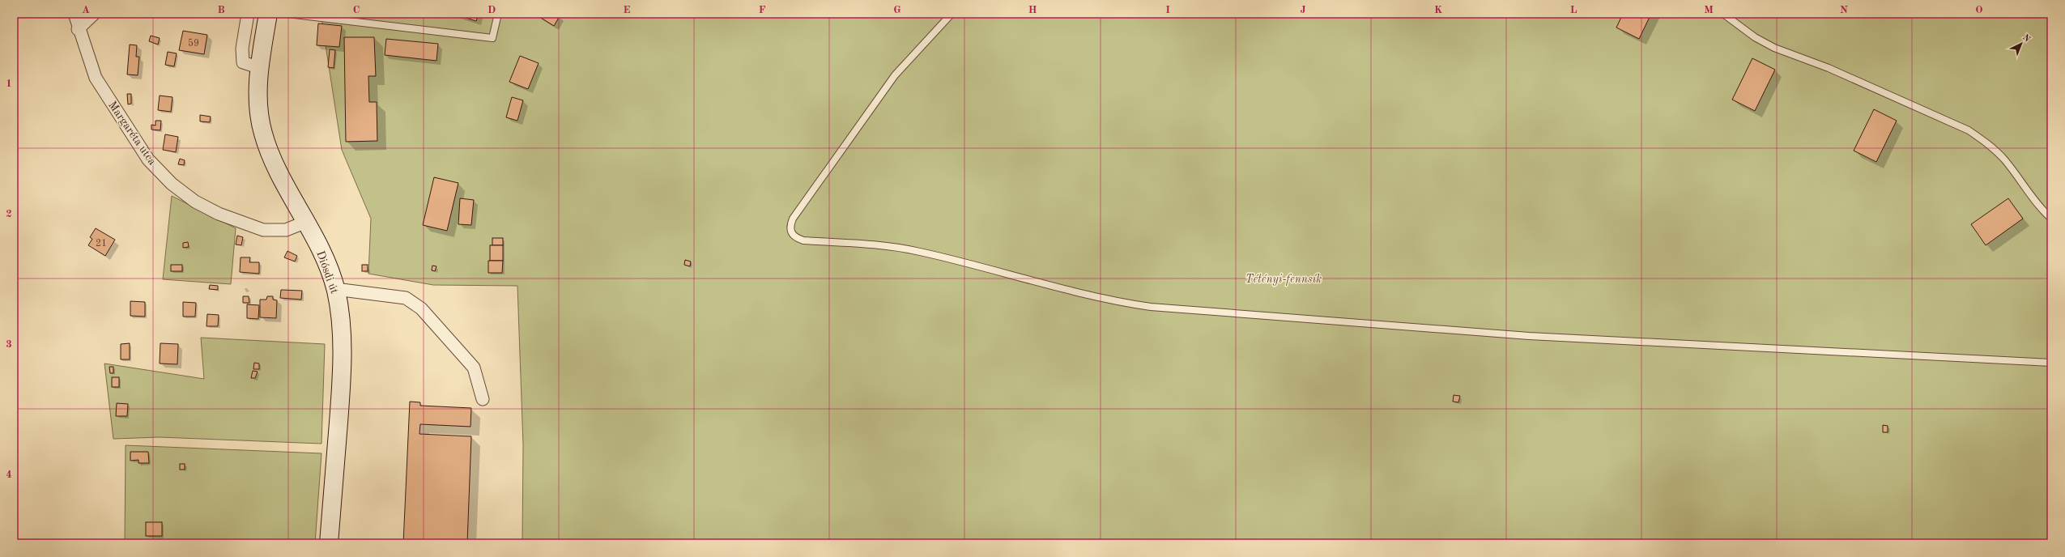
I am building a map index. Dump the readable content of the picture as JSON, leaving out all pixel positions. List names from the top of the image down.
{
  "streets": {
    "main road": ["Diósdi út"],
    "street": ["Margaréta utca"]
  },
  "crossings": [
    ["Margaréta utca", "Diósdi út"]
  ],
  "parks": ["Tétényi-fennsík"],
  "house_numbers": ["59", "21"],
  "north": "top right",
  "grid": {
    "columns": [
      "A",
      "B",
      "C",
      "D",
      "E",
      "F",
      "G",
      "H",
      "I",
      "J",
      "K",
      "L",
      "M",
      "N",
      "O"
    ],
    "rows": [
      "1",
      "2",
      "3",
      "4"
    ]
  }
}
